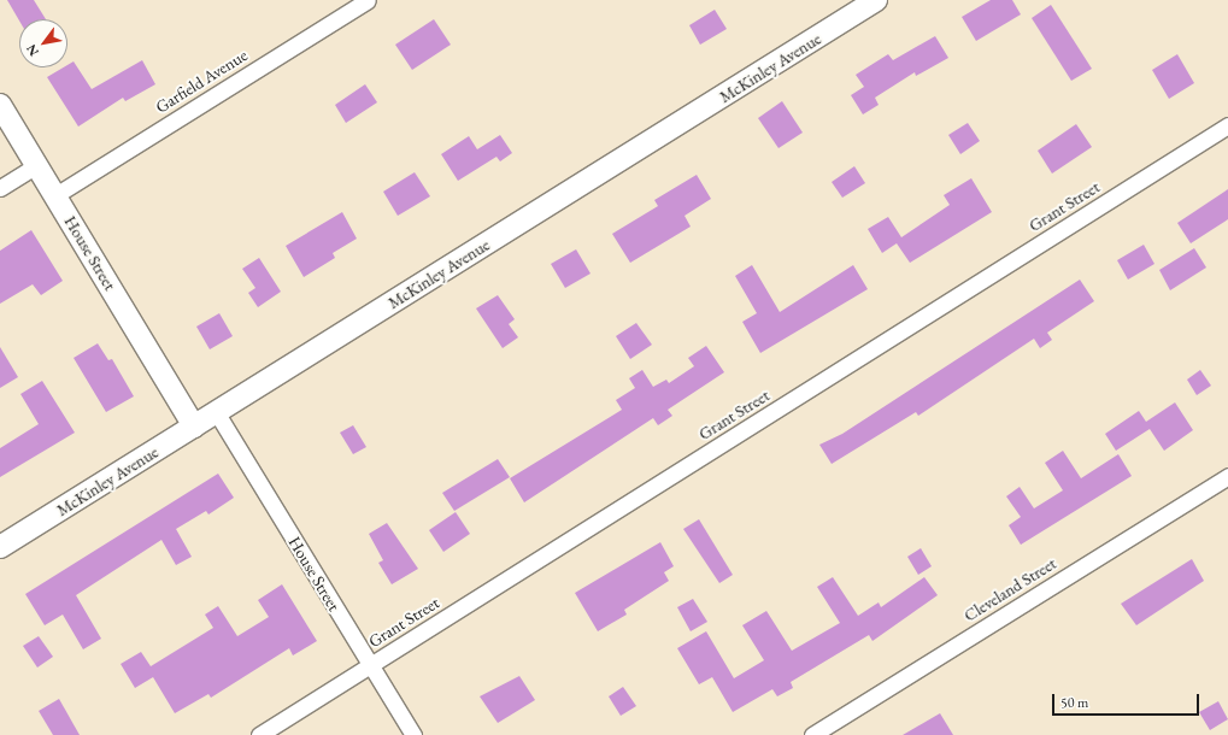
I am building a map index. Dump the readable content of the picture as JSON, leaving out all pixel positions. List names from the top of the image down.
{
  "streets": {
    "street": [
      "McKinley Avenue",
      "Garfield Avenue",
      "Grant Street",
      "House Street",
      "Cleveland Street"
    ]
  },
  "crossings": [
    ["McKinley Avenue", "House Street"],
    ["Garfield Avenue", "House Street"],
    ["Grant Street", "House Street"]
  ],
  "scale_bar": "50 m",
  "north": "bottom left"
}
